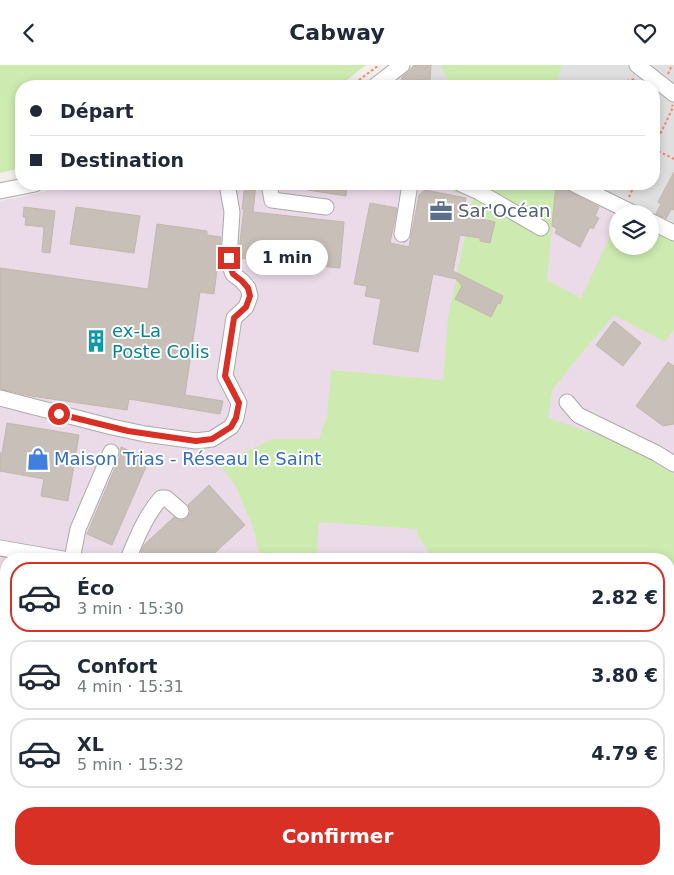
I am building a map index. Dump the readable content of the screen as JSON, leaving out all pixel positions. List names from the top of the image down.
{
  "places": {
    "office": ["Sar'Océan"],
    "building": ["ex-La Poste Colis"],
    "shop": ["Maison Trias - Réseau le Saint"]
  },
  "page": {
    "header": "Cabway",
    "banner": ["Départ", "Destination"],
    "bubble": "1 min",
    "list": [
      {
        "name": "Éco",
        "note": "3 min · 15:30",
        "value": "2.82 €"
      },
      {
        "name": "Confort",
        "note": "4 min · 15:31",
        "value": "3.80 €"
      },
      {
        "name": "XL",
        "note": "5 min · 15:32",
        "value": "4.79 €"
      }
    ],
    "buttons": "Confirmer"
  }
}
